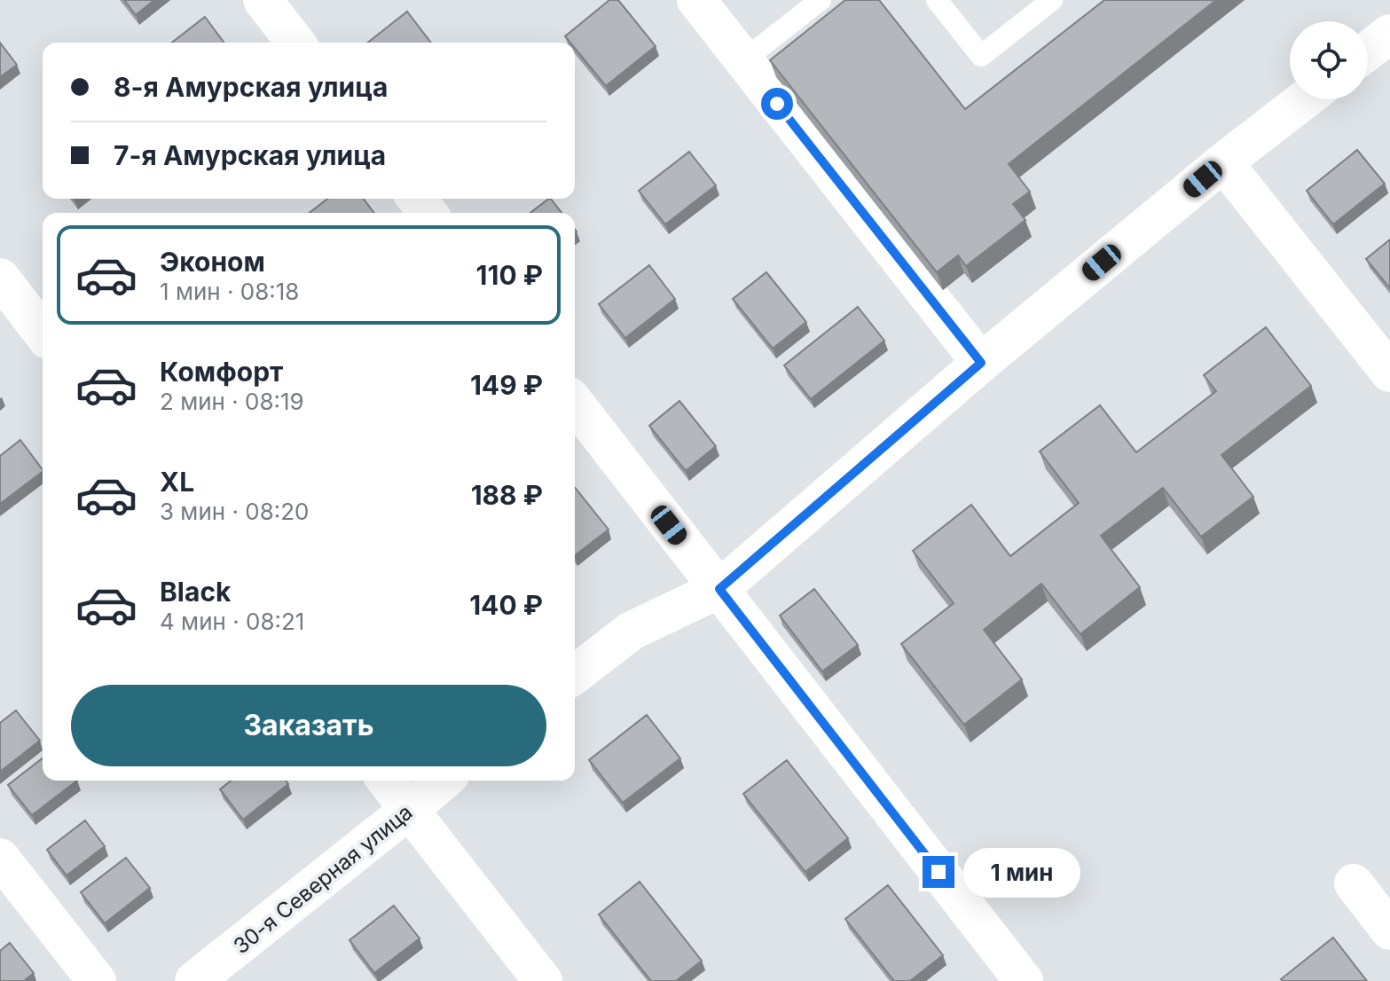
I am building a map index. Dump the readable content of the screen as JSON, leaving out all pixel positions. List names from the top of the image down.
{
  "streets": {
    "street": ["30-я Северная улица"]
  },
  "page": {
    "banner": ["8-я Амурская улица", "7-я Амурская улица"],
    "list": [
      {
        "name": "Эконом",
        "note": "1 мин · 08:18",
        "value": "110 ₽"
      },
      {
        "name": "Комфорт",
        "note": "2 мин · 08:19",
        "value": "149 ₽"
      },
      {
        "name": "XL",
        "note": "3 мин · 08:20",
        "value": "188 ₽"
      },
      {
        "name": "Black",
        "note": "4 мин · 08:21",
        "value": "140 ₽"
      }
    ],
    "buttons": "Заказать",
    "bubble": "1 мин"
  }
}
